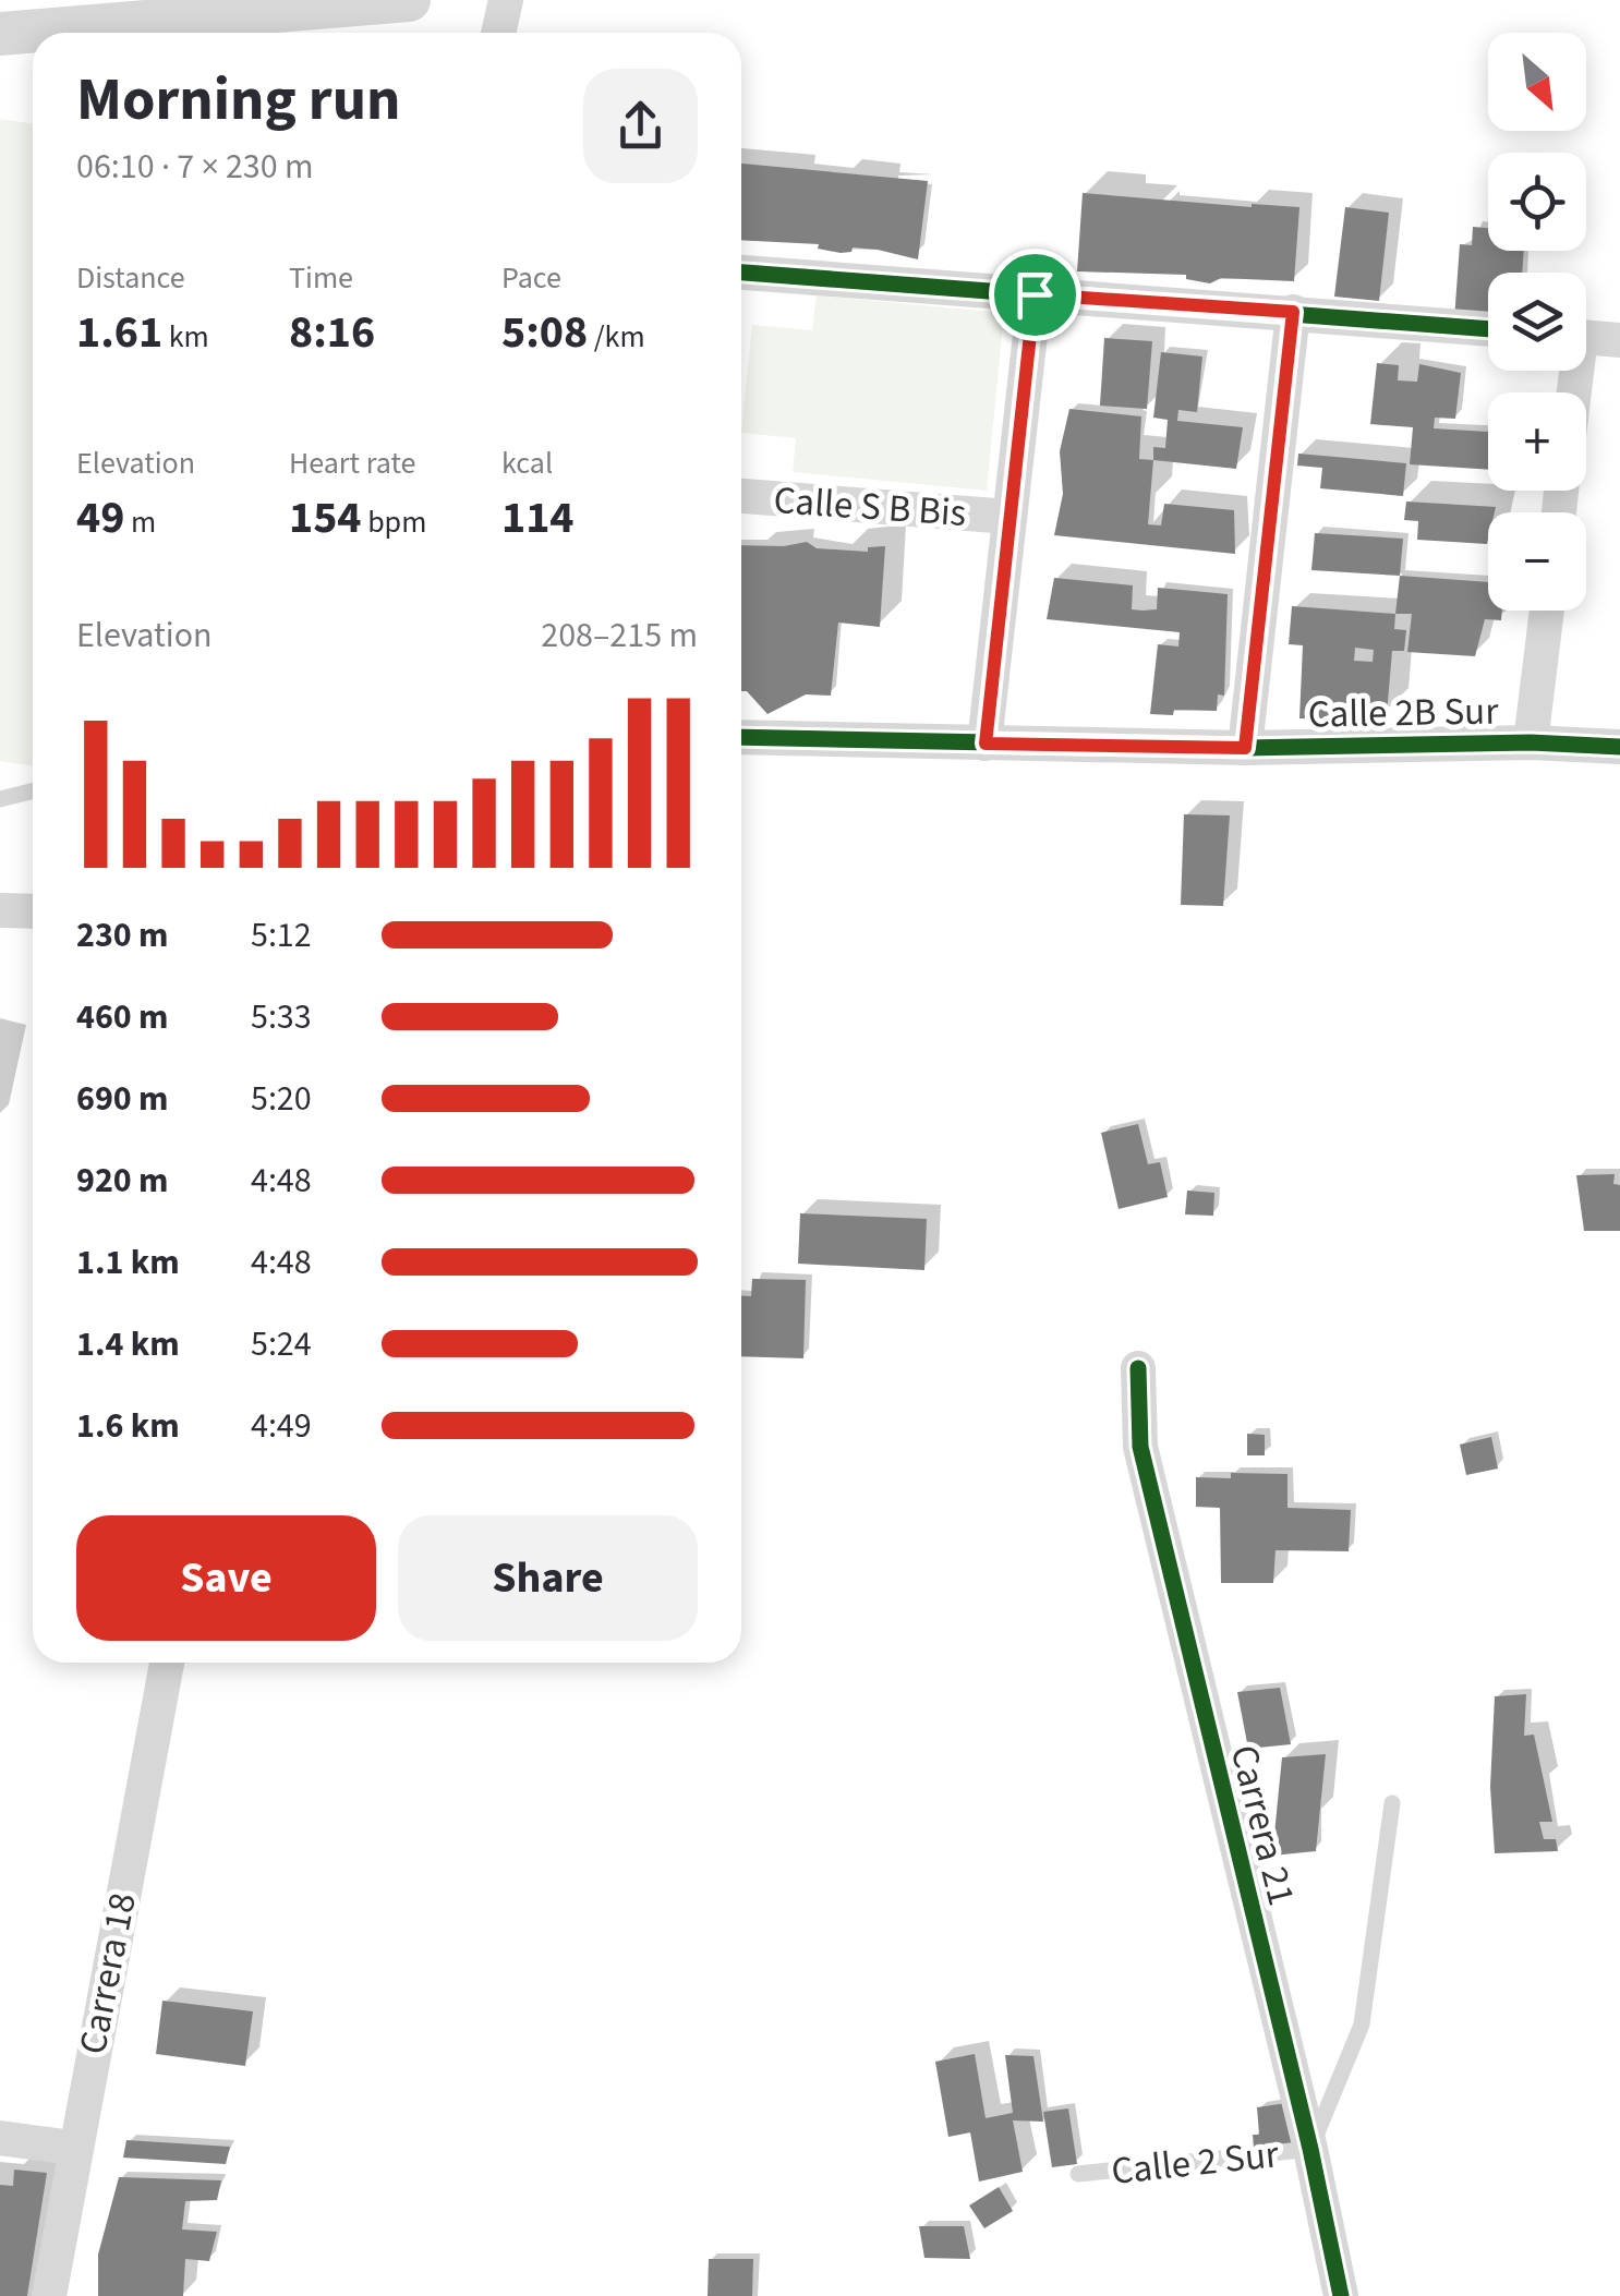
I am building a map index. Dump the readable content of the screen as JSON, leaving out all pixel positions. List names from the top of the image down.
{
  "streets": {
    "street": [
      "Calle S B Bis",
      "Calle 2B Sur",
      "Carrera 21",
      "Carrera 18"
    ],
    "lane": ["Calle 2 Sur"]
  },
  "crossings": [
    ["Carrera 21", "Calle 2 Sur"]
  ],
  "north": "bottom right",
  "page": {
    "map_buttons": ["+", "−"],
    "heading": ["Morning run", "06:10 · 7 × 230 m"],
    "stats": [
      ["Distance", "1.61 km"],
      ["Time", "8:16"],
      ["Pace", "5:08 /km"],
      ["Elevation", "49 m"],
      ["Heart rate", "154 bpm"],
      ["kcal", "114"]
    ],
    "chart": ["Elevation", "208–215 m"],
    "list": [
      {
        "name": "230 m",
        "note": "5:12"
      },
      {
        "name": "460 m",
        "note": "5:33"
      },
      {
        "name": "690 m",
        "note": "5:20"
      },
      {
        "name": "920 m",
        "note": "4:48"
      },
      {
        "name": "1.1 km",
        "note": "4:48"
      },
      {
        "name": "1.4 km",
        "note": "5:24"
      },
      {
        "name": "1.6 km",
        "note": "4:49"
      }
    ],
    "buttons": ["Save", "Share"]
  }
}
